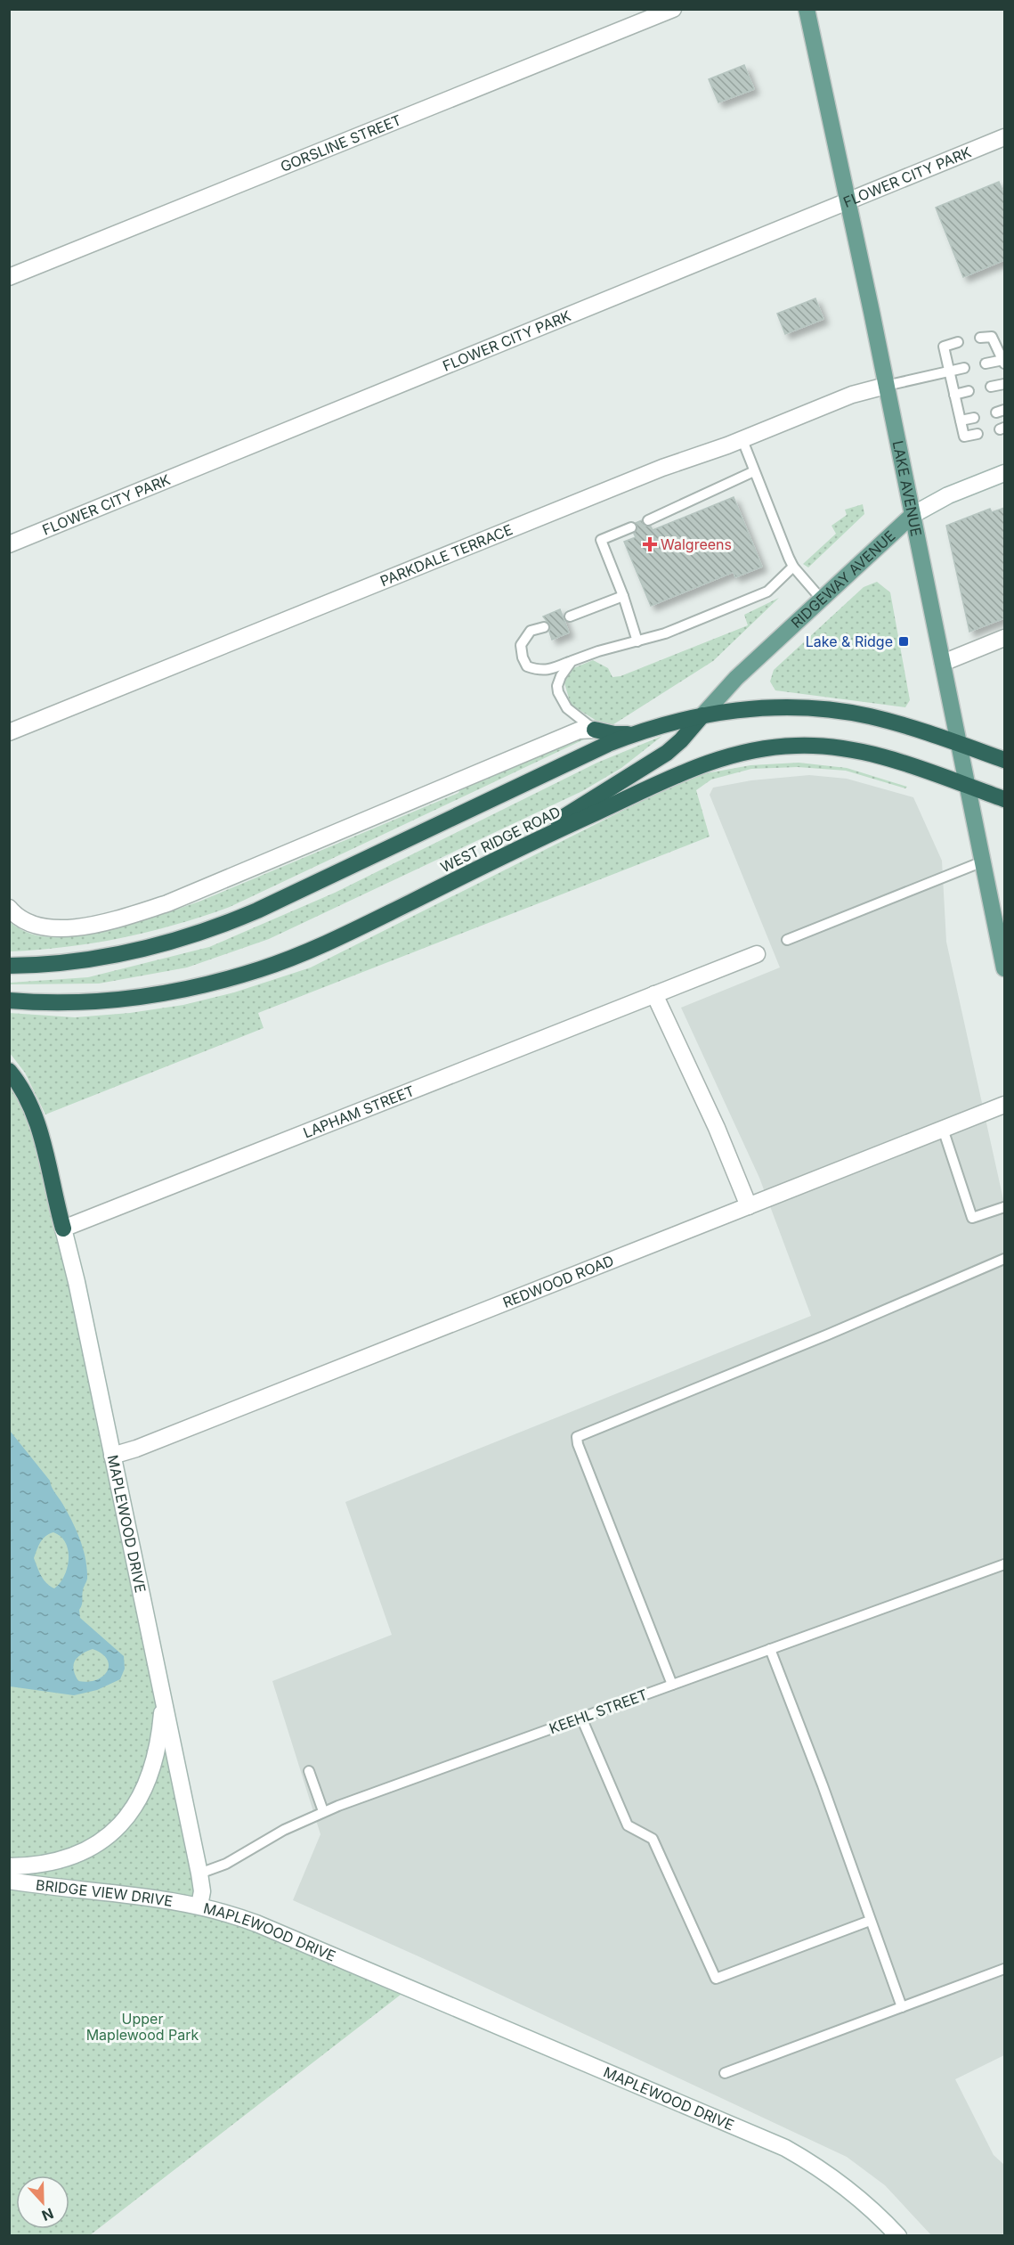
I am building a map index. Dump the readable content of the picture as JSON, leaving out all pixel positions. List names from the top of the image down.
{
  "streets": {
    "highway": ["WEST RIDGE ROAD"],
    "main road": ["LAKE AVENUE", "RIDGEWAY AVENUE"],
    "street": [
      "GORSLINE STREET",
      "FLOWER CITY PARK",
      "PARKDALE TERRACE",
      "LAPHAM STREET",
      "REDWOOD ROAD",
      "MAPLEWOOD DRIVE",
      "BRIDGE VIEW DRIVE"
    ],
    "lane": ["KEEHL STREET"]
  },
  "crossings": [
    ["FLOWER CITY PARK", "LAKE AVENUE"],
    ["LAKE AVENUE", "PARKDALE TERRACE"],
    ["LAKE AVENUE", "RIDGEWAY AVENUE"],
    ["LAKE AVENUE", "WEST RIDGE ROAD"],
    ["LAPHAM STREET", "MAPLEWOOD DRIVE"],
    ["REDWOOD ROAD", "MAPLEWOOD DRIVE"],
    ["MAPLEWOOD DRIVE", "KEEHL STREET"],
    ["MAPLEWOOD DRIVE", "BRIDGE VIEW DRIVE"]
  ],
  "parks": ["Upper Maplewood Park"],
  "places": {
    "health": ["Walgreens"],
    "transit": ["Lake & Ridge"]
  },
  "north": "bottom"
}
